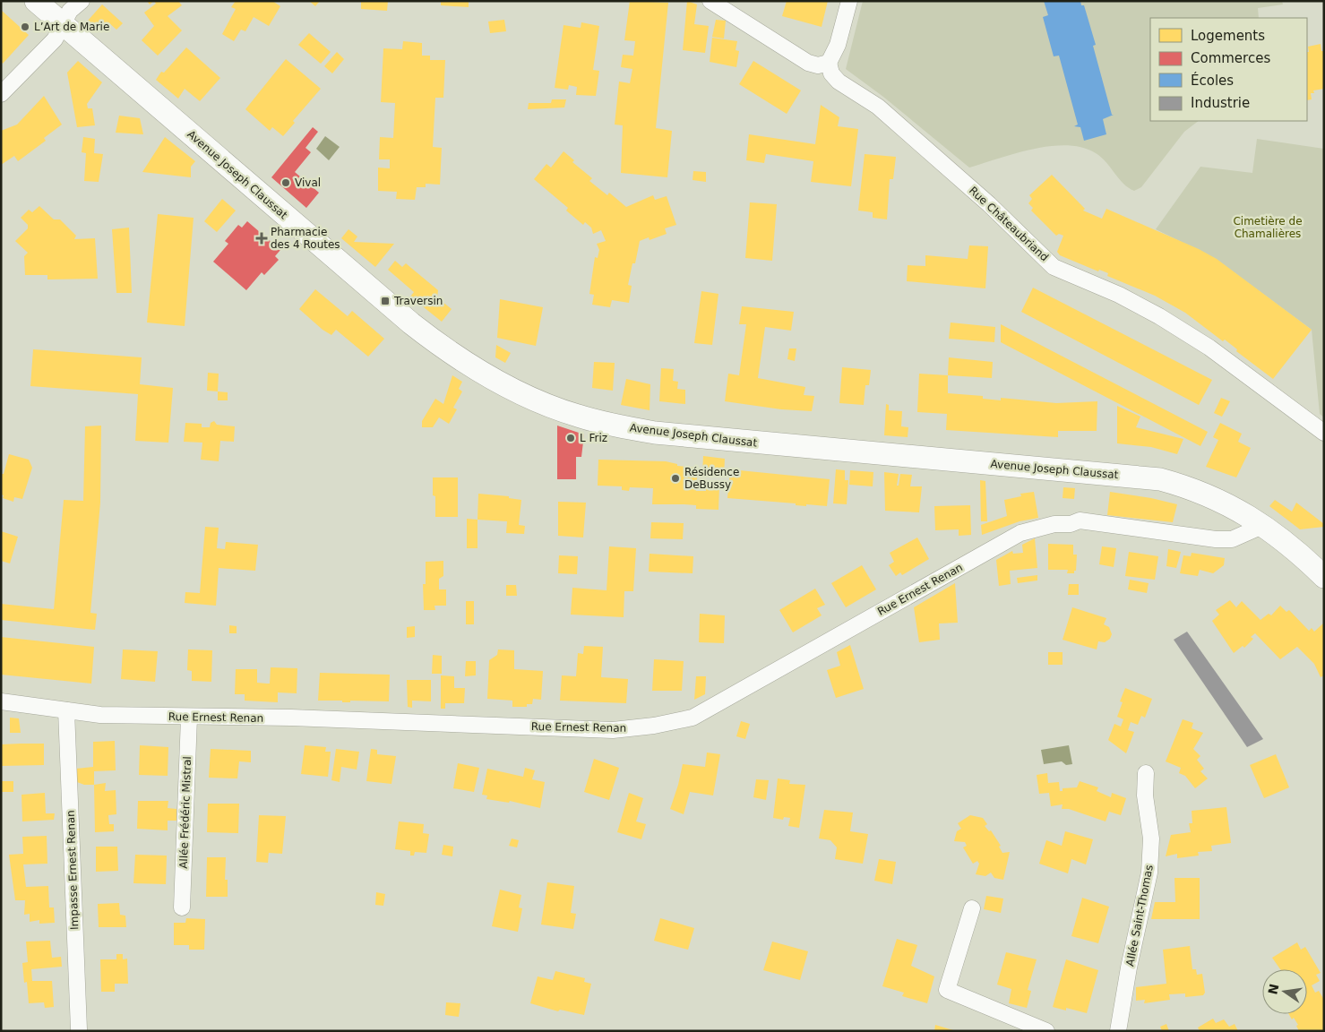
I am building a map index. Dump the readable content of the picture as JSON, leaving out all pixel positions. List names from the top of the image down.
{
  "streets": {
    "main road": ["Avenue Joseph Claussat"],
    "street": [
      "Rue Châteaubriand",
      "Rue Ernest Renan",
      "Allée Frédéric Mistral",
      "Impasse Ernest Renan",
      "Allée Saint-Thomas"
    ]
  },
  "crossings": [
    ["Avenue Joseph Claussat", "Rue Ernest Renan"],
    ["Rue Ernest Renan", "Allée Frédéric Mistral"],
    ["Rue Ernest Renan", "Impasse Ernest Renan"]
  ],
  "parks": ["Cimetière de Chamalières"],
  "places": {
    "other": [
      "L’Art de Marie",
      "Vival",
      "L Friz",
      "Résidence DeBussy"
    ],
    "health": ["Pharmacie des 4 Routes"],
    "transit": ["Traversin"]
  },
  "legend": [
    "Logements",
    "Commerces",
    "Écoles",
    "Industrie"
  ],
  "north": "left"
}
